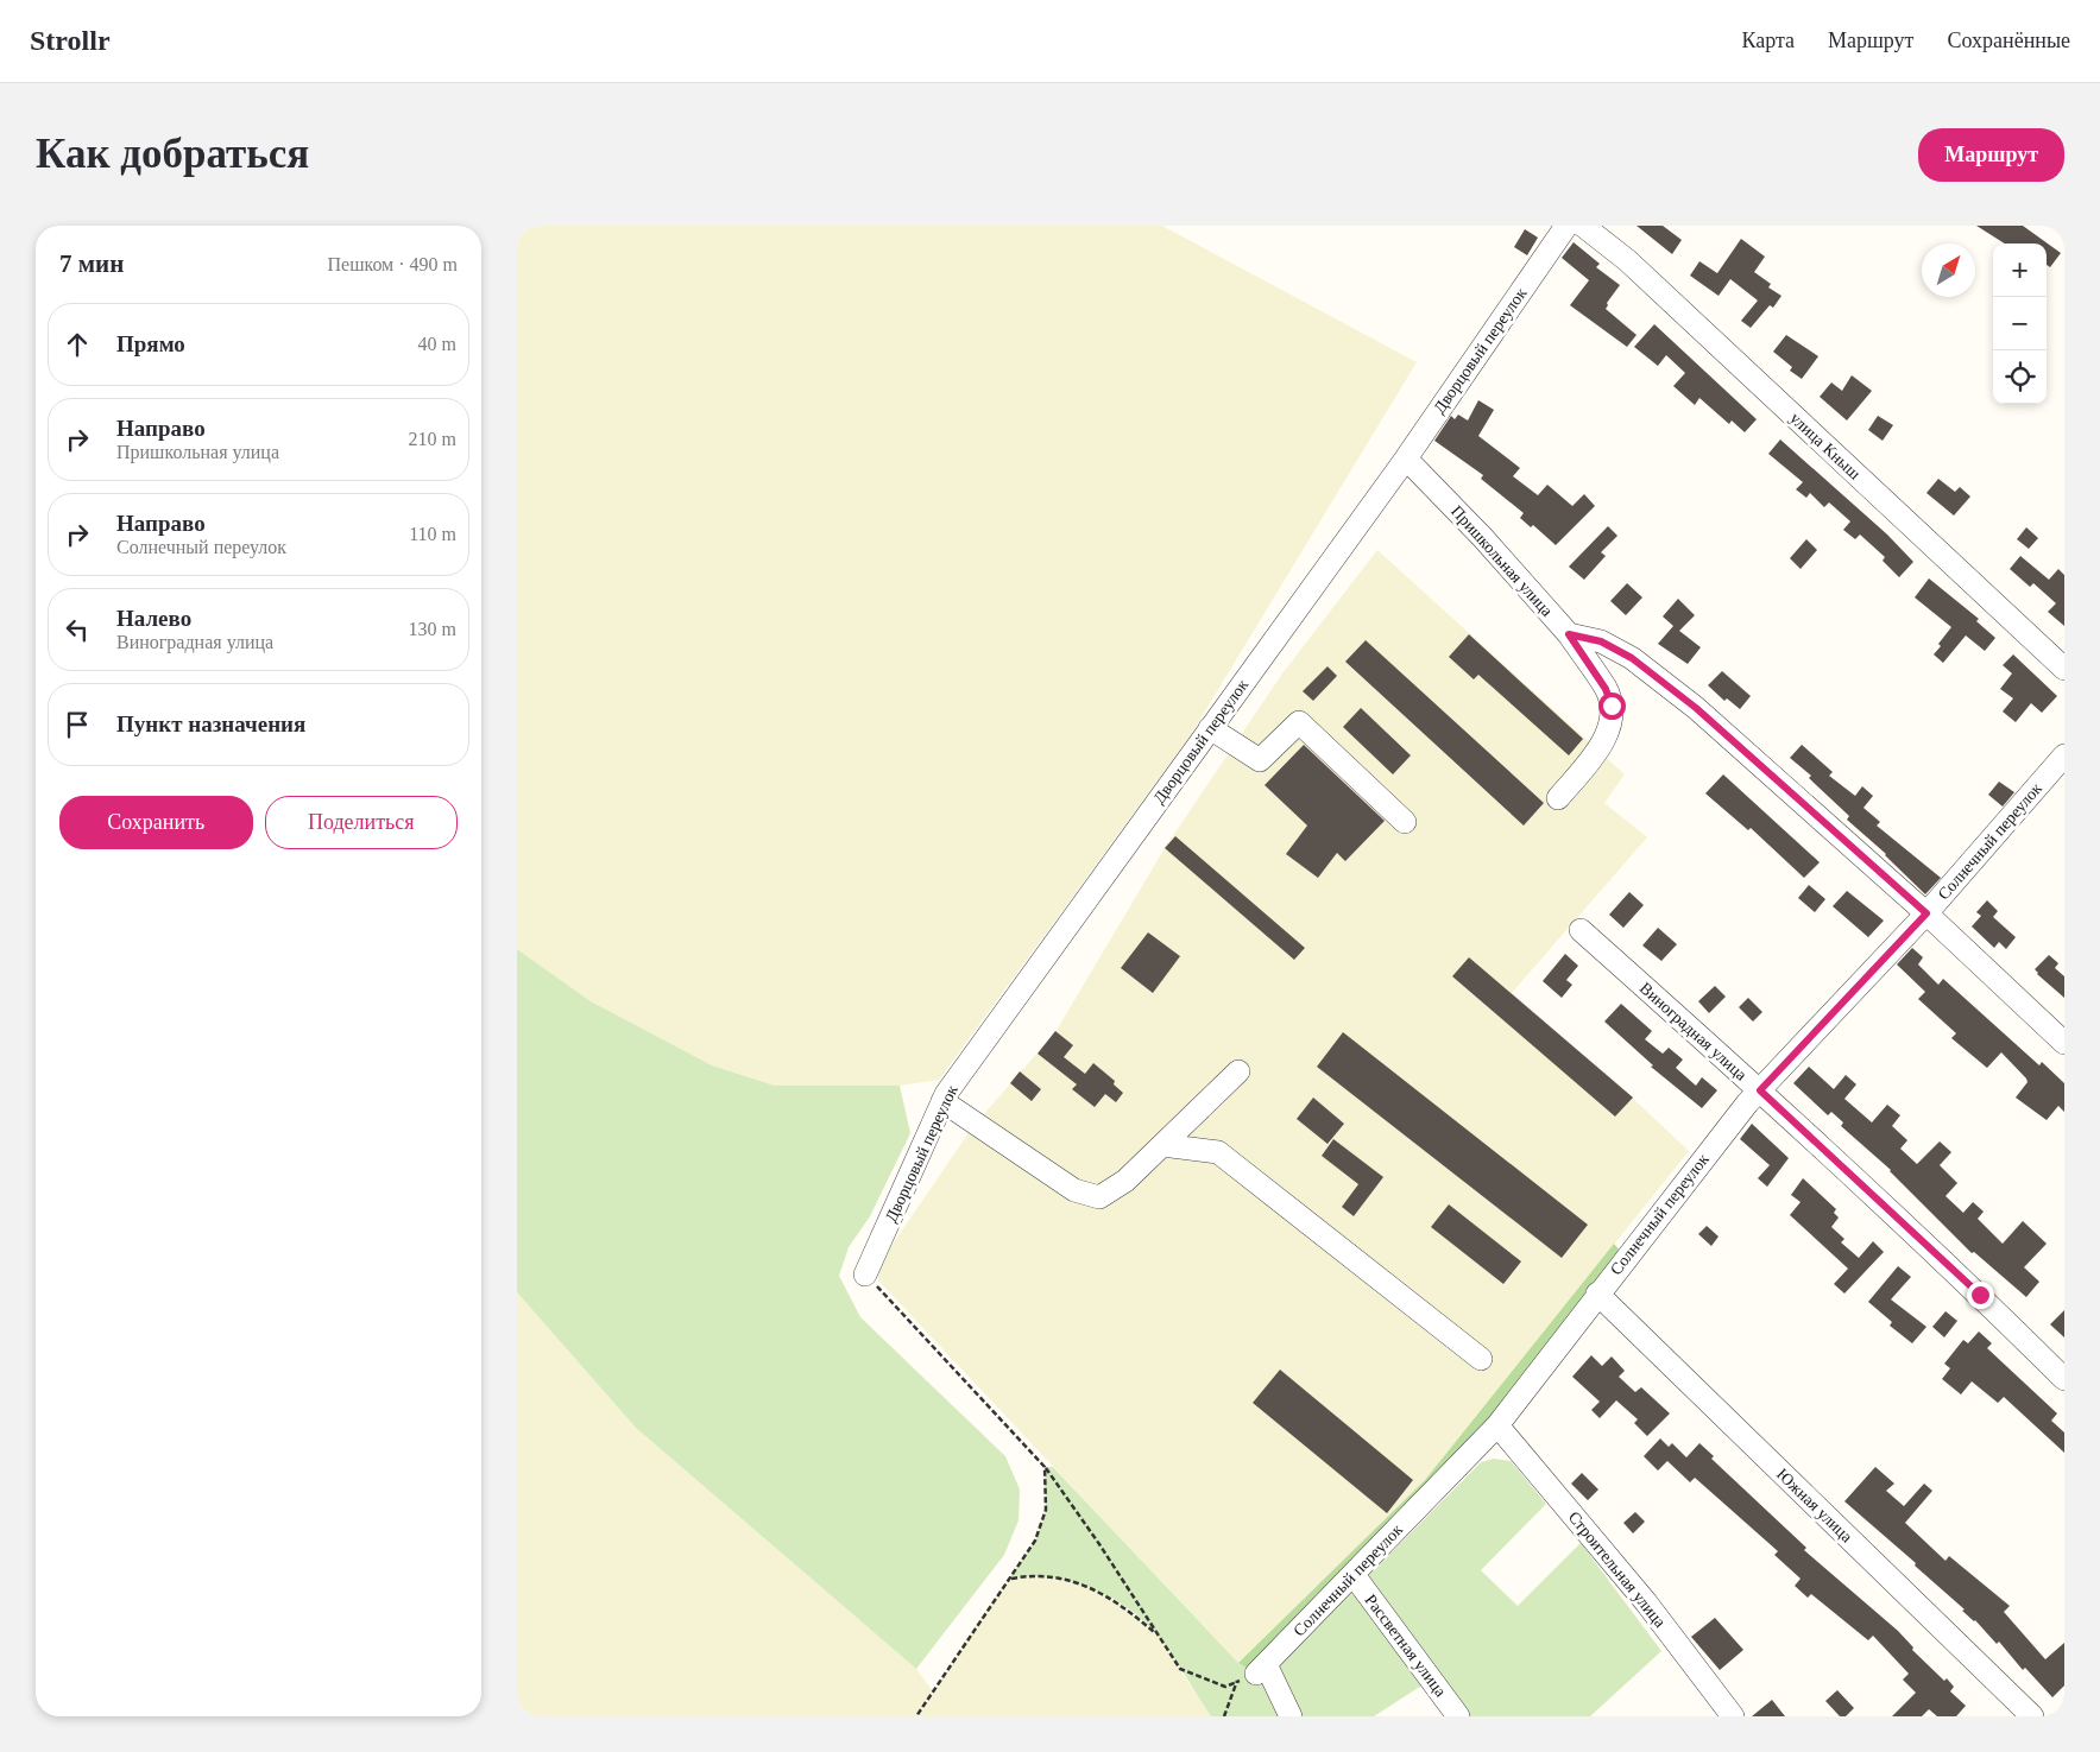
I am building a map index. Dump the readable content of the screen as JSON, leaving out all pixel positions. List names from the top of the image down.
{
  "streets": {
    "street": [
      "Дворцовый переулок",
      "улица Кныш",
      "Пришкольная улица",
      "Солнечный переулок",
      "Виноградная улица",
      "Южная улица",
      "Строительная улица",
      "Рассветная улица"
    ]
  },
  "crossings": [
    ["Дворцовый переулок", "Пришкольная улица"],
    ["Солнечный переулок", "Виноградная улица"],
    ["Солнечный переулок", "Южная улица"],
    ["Солнечный переулок", "Строительная улица"],
    ["Солнечный переулок", "Рассветная улица"]
  ],
  "north": "top right",
  "page": {
    "header": "Strollr",
    "nav": ["Карта", "Маршрут", "Сохранённые"],
    "buttons": [
      "Маршрут",
      ["Сохранить", "Поделиться"]
    ],
    "title": "Как добраться",
    "heading": ["7 мин", "Пешком · 490 m"],
    "map_buttons": ["+", "−"],
    "list": [
      ["Прямо", "40 m"],
      ["Направо", "Пришкольная улица", "210 m"],
      ["Направо", "Солнечный переулок", "110 m"],
      ["Налево", "Виноградная улица", "130 m"],
      "Пункт назначения"
    ]
  }
}
